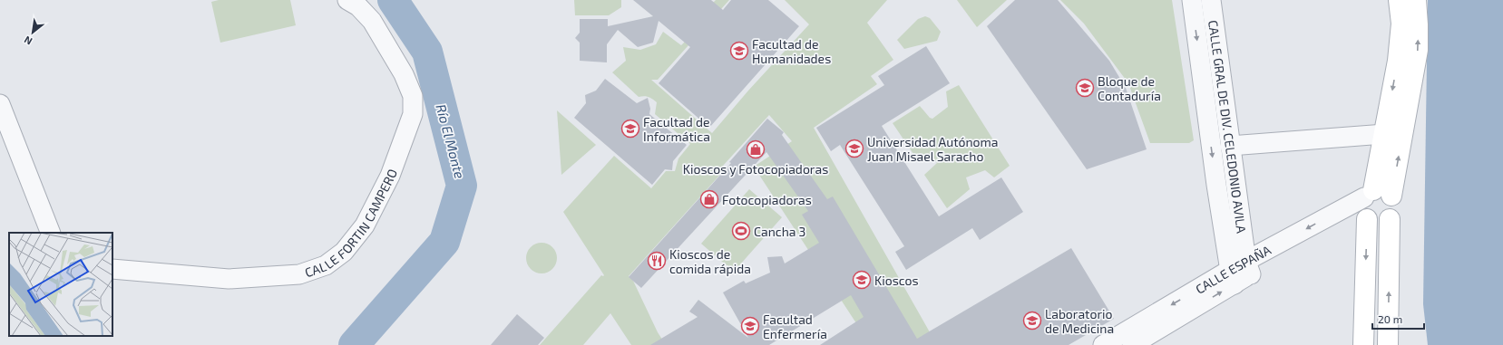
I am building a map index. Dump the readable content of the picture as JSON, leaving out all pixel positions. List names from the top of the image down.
{
  "streets": {
    "street": ["CALLE GRAL DE DIV. CELEDONIO AVILA", "CALLE FORTIN CAMPERO", "CALLE ESPAÑA"]
  },
  "crossings": [
    ["CALLE GRAL DE DIV. CELEDONIO AVILA", "CALLE ESPAÑA"]
  ],
  "water": ["Río El Monte"],
  "places": {
    "school or university": [
      "Facultad de Humanidades",
      "Bloque de Contaduría",
      "Facultad de Informática",
      "Universidad Autónoma Juan Misael Saracho",
      "Kioscos",
      "Laboratorio de Medicina",
      "Facultad Enfermería"
    ],
    "shop": ["Kioscos y Fotocopiadoras", "Fotocopiadoras"],
    "sports": ["Cancha 3"],
    "restaurant": ["Kioscos de comida rápida"]
  },
  "scale_bar": "20 m",
  "north": "bottom left"
}
